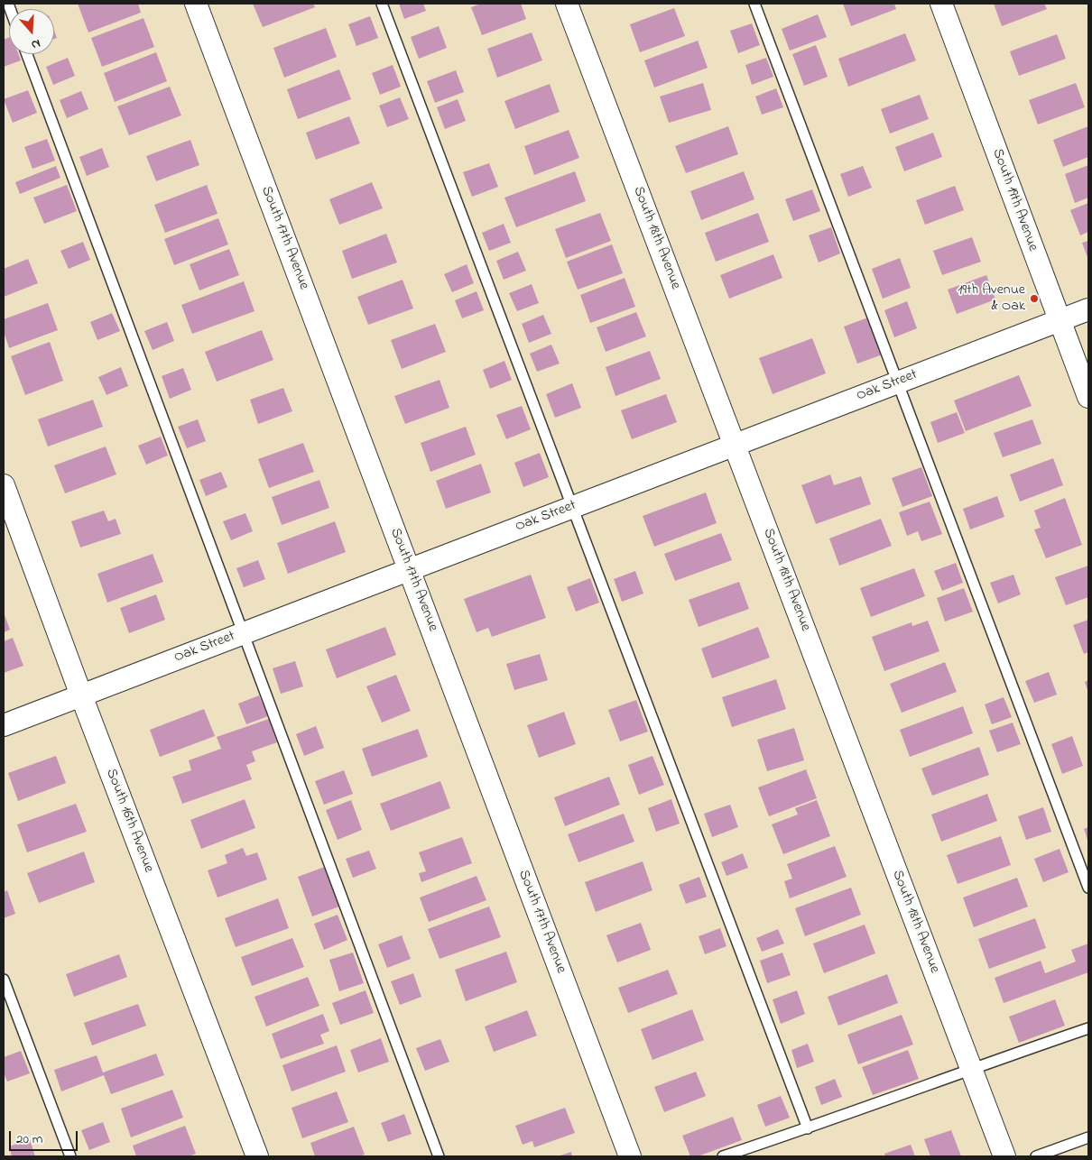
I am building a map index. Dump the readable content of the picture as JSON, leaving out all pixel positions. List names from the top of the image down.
{
  "streets": {
    "street": [
      "South 19th Avenue",
      "South 17th Avenue",
      "South 18th Avenue",
      "Oak Street",
      "South 16th Avenue"
    ]
  },
  "crossings": [
    ["South 19th Avenue", "Oak Street"],
    ["South 17th Avenue", "Oak Street"],
    ["South 18th Avenue", "Oak Street"],
    ["Oak Street", "South 16th Avenue"]
  ],
  "places": ["19th Avenue & Oak"],
  "scale_bar": "20 m",
  "north": "bottom"
}
